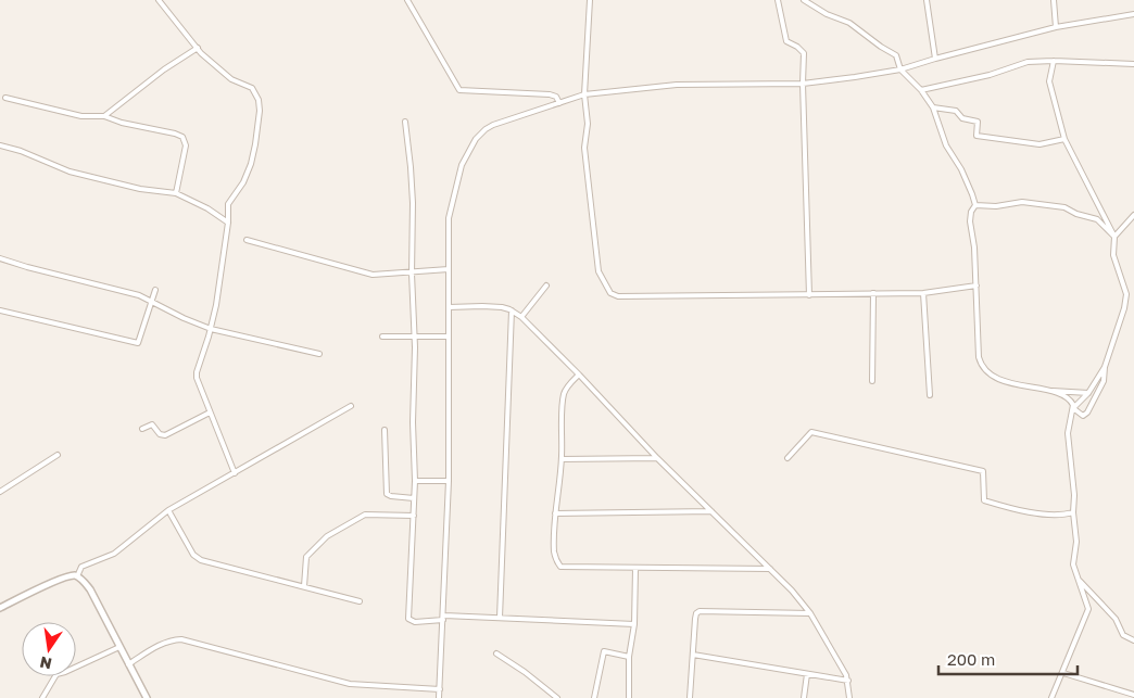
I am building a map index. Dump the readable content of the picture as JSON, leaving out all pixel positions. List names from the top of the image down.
{
  "scale_bar": "200 m",
  "north": "bottom"
}
